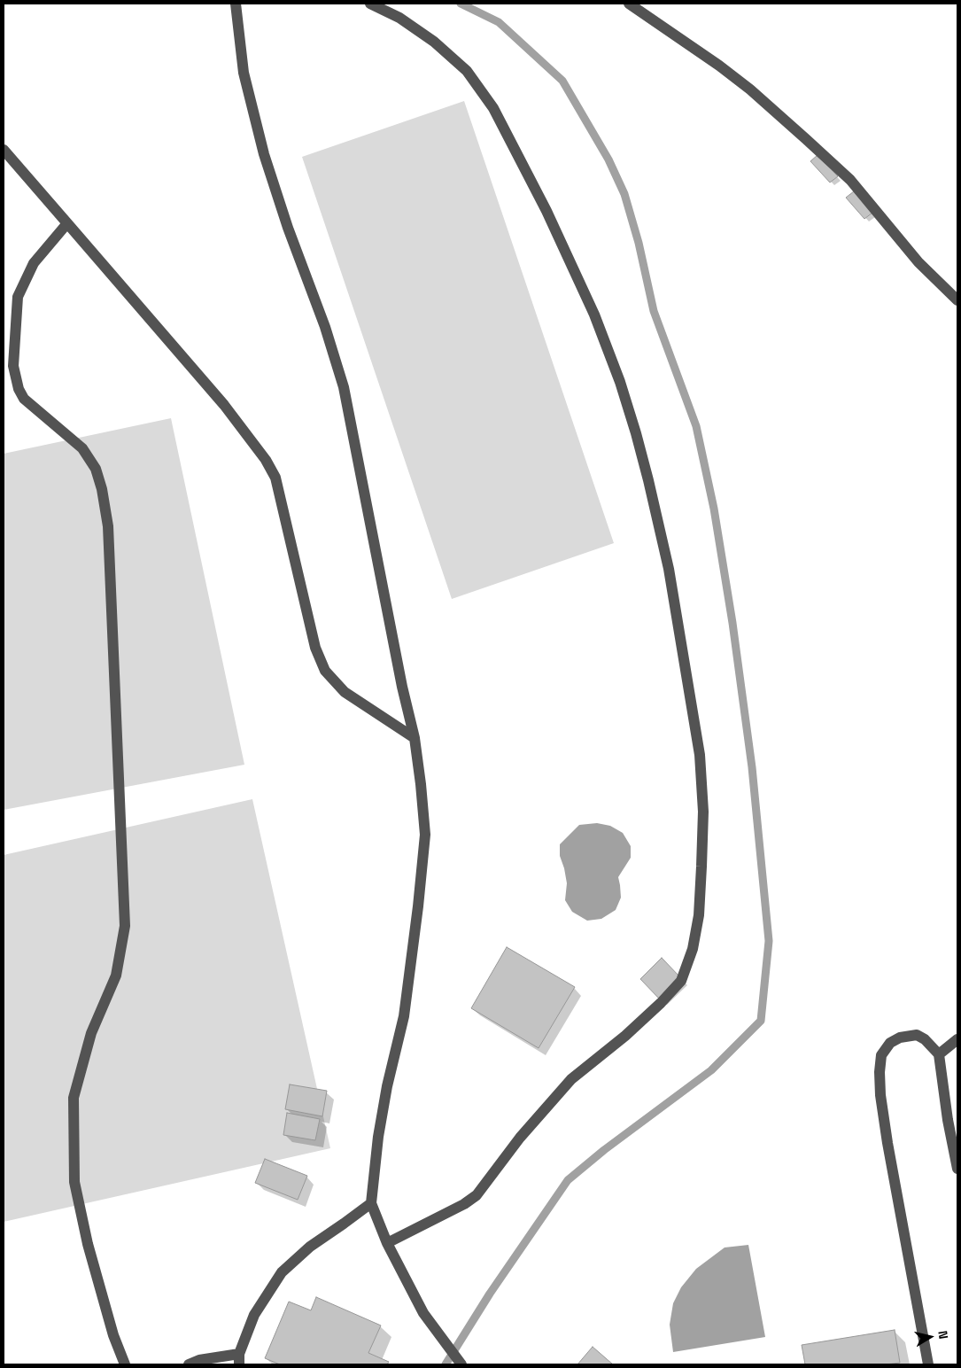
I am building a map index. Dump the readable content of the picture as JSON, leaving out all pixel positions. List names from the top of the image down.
{
  "north": "right"
}
